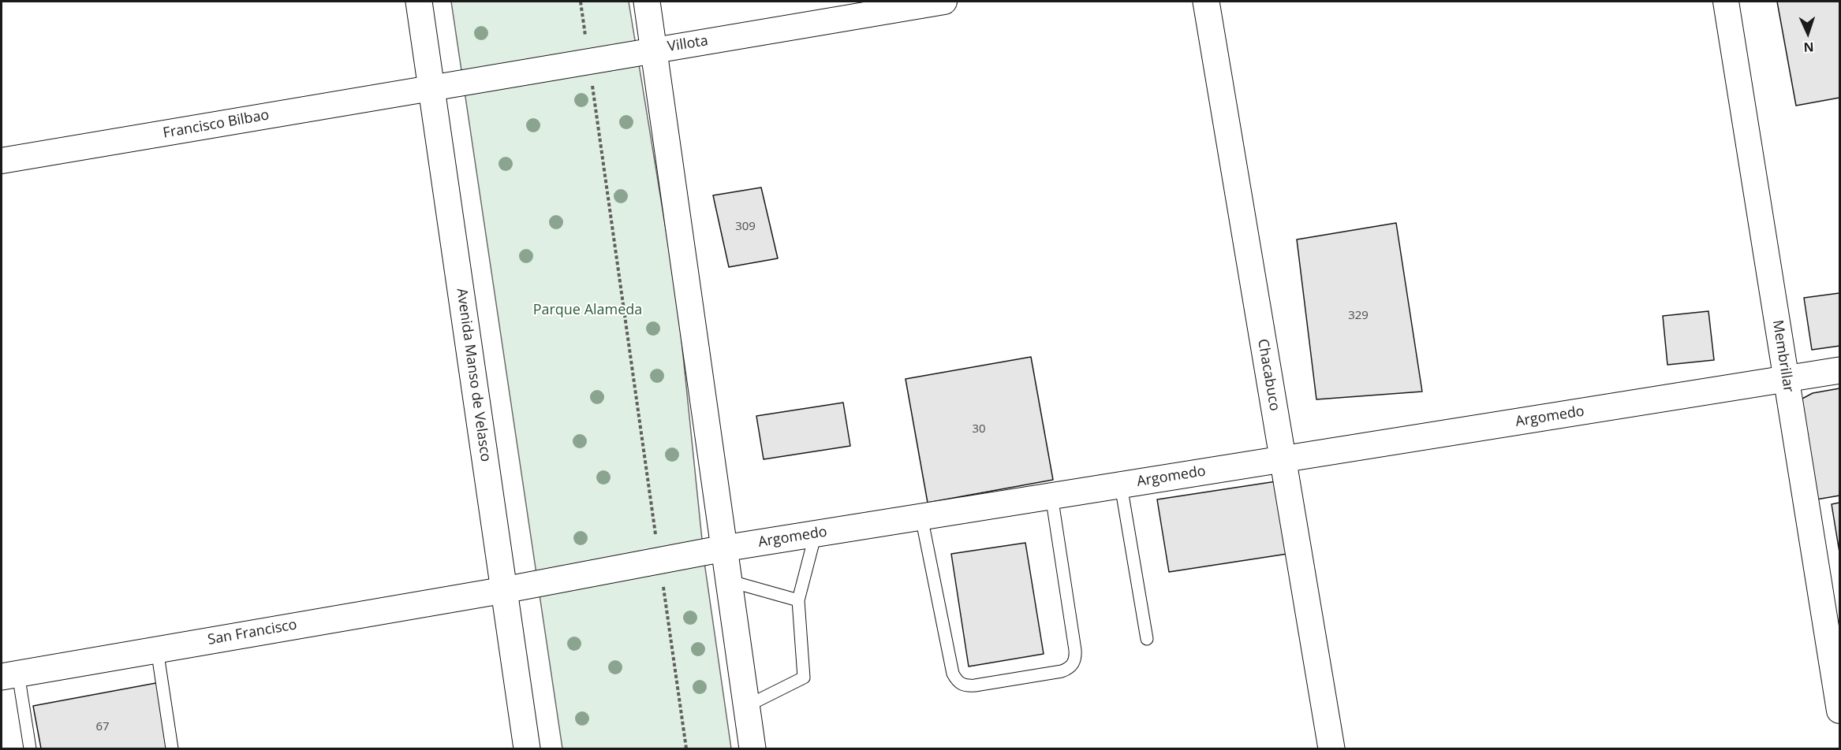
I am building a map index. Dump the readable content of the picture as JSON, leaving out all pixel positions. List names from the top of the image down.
{
  "streets": {
    "main road": [
      "Avenida Manso de Velasco",
      "Chacabuco",
      "Argomedo",
      "San Francisco"
    ],
    "street": ["Villota", "Francisco Bilbao", "Membrillar"]
  },
  "crossings": [
    ["Villota", "Francisco Bilbao"],
    ["Villota", "Avenida Manso de Velasco"],
    ["Francisco Bilbao", "Avenida Manso de Velasco"],
    ["Membrillar", "Argomedo"],
    ["Avenida Manso de Velasco", "Argomedo"],
    ["Avenida Manso de Velasco", "San Francisco"],
    ["Chacabuco", "Argomedo"],
    ["Argomedo", "San Francisco"]
  ],
  "parks": ["Parque Alameda"],
  "house_numbers": [
    "309",
    "329",
    "30",
    "67"
  ],
  "north": "bottom"
}
